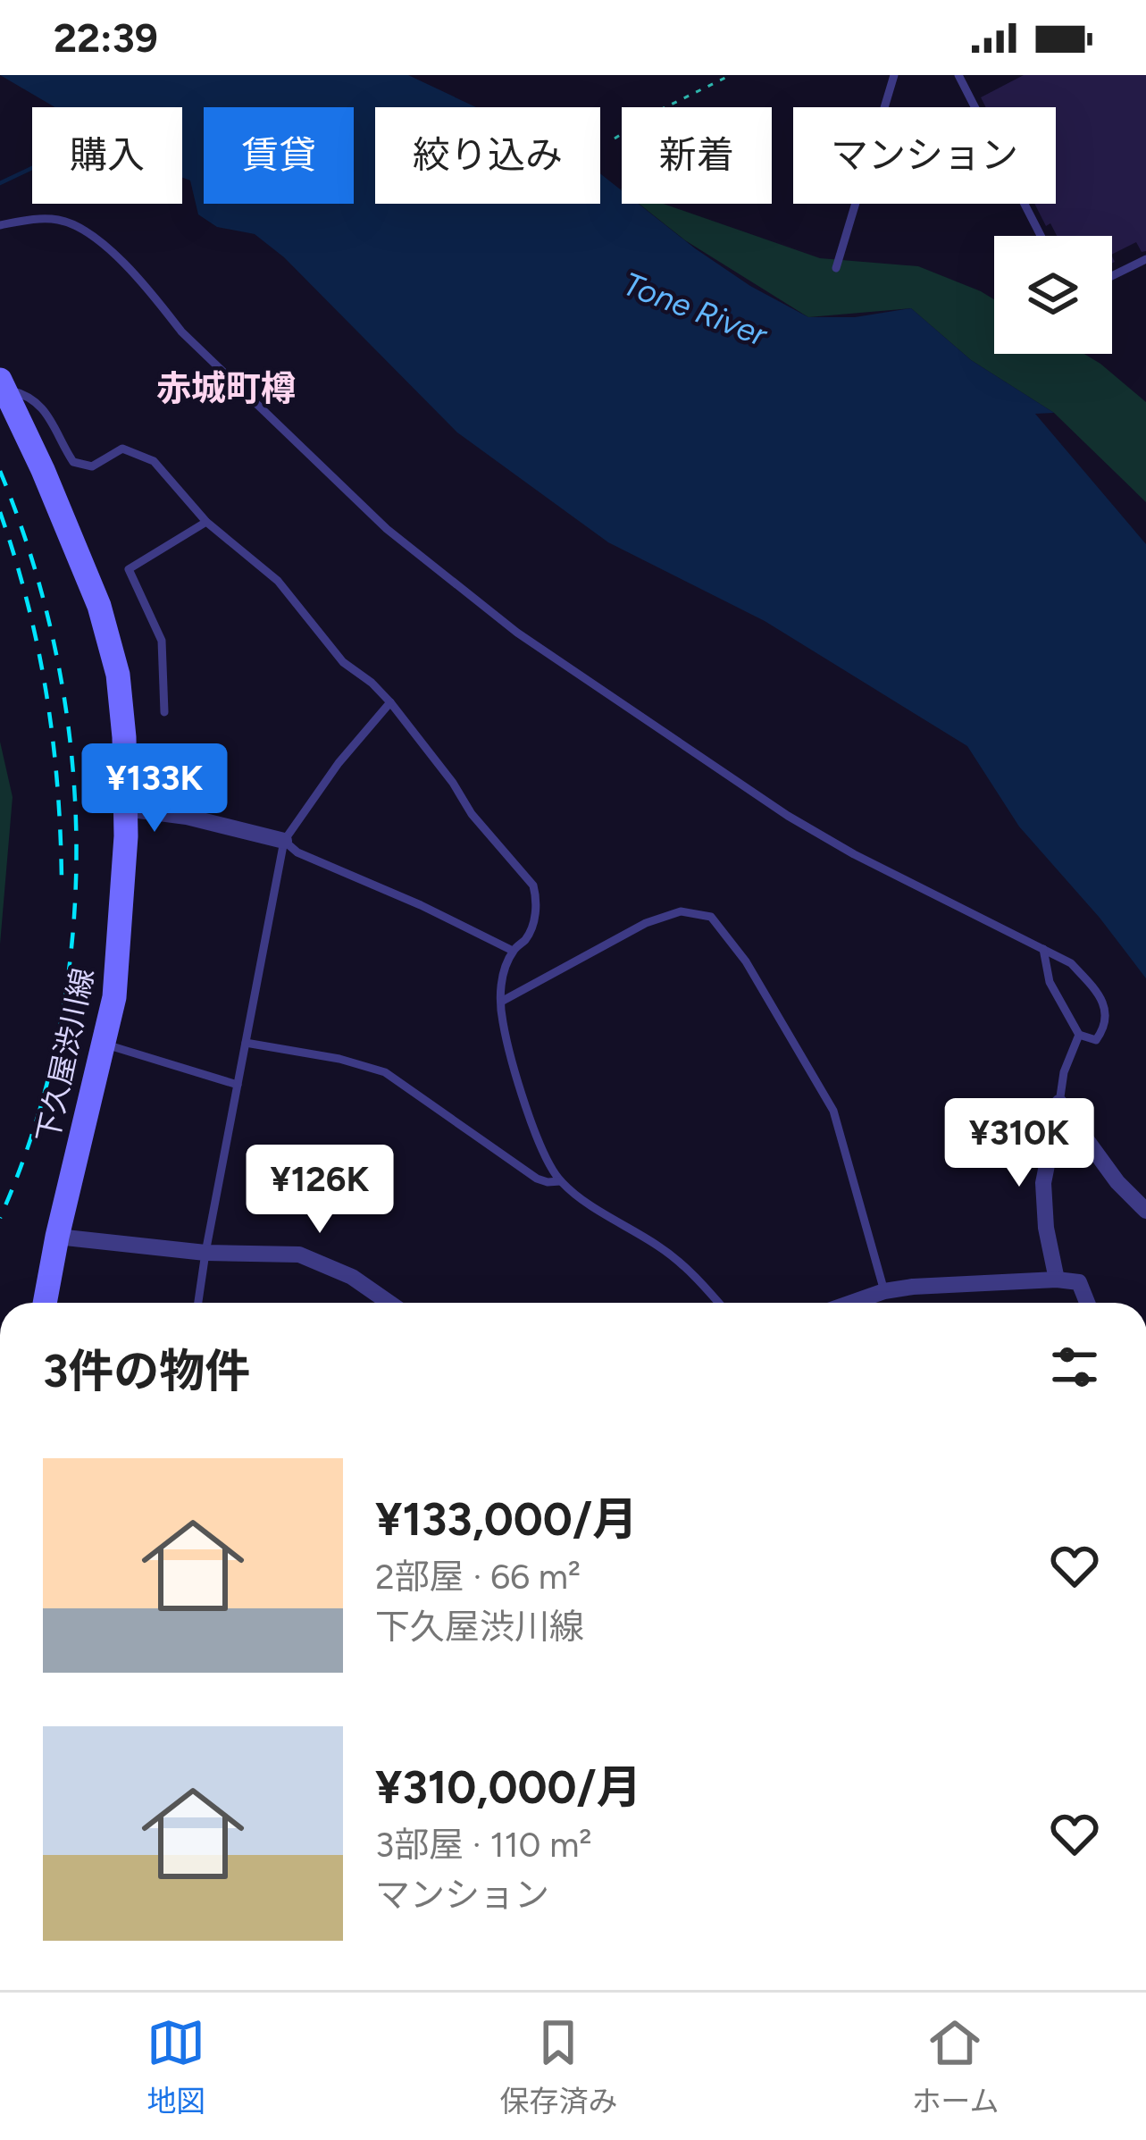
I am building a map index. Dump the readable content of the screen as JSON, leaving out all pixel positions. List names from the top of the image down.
{
  "streets": {
    "main road": ["下久屋渋川線"]
  },
  "districts": ["赤城町樽"],
  "water": ["Tone River"],
  "page": {
    "status": "22:39",
    "chip": [
      "購入",
      "賃貸",
      "絞り込み",
      "新着",
      "マンション"
    ],
    "price": ["¥133K", "¥310K", "¥126K"],
    "heading": "3件の物件",
    "list": [
      {
        "name": "¥133,000/月",
        "note": "2部屋 · 66 m² · 下久屋渋川線"
      },
      {
        "name": "¥310,000/月",
        "note": "3部屋 · 110 m² · マンション"
      }
    ],
    "tabs": ["地図", "保存済み", "ホーム"]
  }
}
